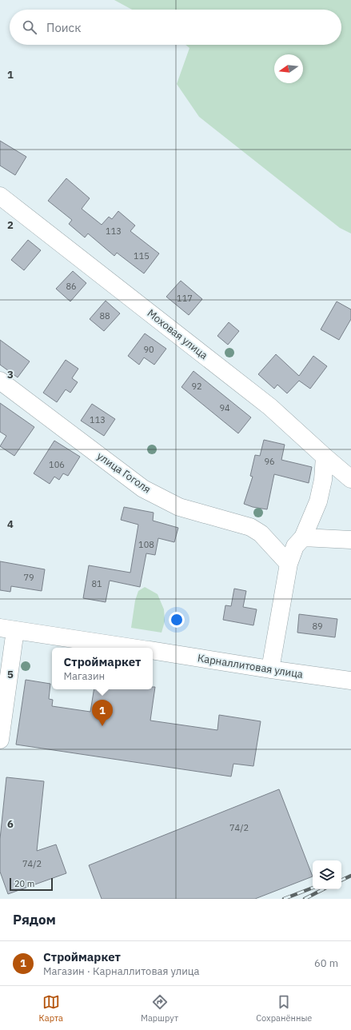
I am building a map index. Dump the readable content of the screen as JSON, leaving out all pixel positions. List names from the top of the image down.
{
  "streets": {
    "street": ["Моховая улица", "улица Гоголя", "Карналлитовая улица"]
  },
  "house_numbers": [
    "113",
    "115",
    "86",
    "117",
    "88",
    "90",
    "92",
    "94",
    "113",
    "96",
    "106",
    "108",
    "79",
    "81",
    "89",
    "74/2",
    "74/2"
  ],
  "scale_bar": "20 m",
  "north": "left",
  "page": {
    "search": "Поиск",
    "popup": ["Строймаркет", "Магазин"],
    "pins": "1",
    "scale": "20 m",
    "heading": "Рядом",
    "list": [
      {
        "mark": "1",
        "name": "Строймаркет",
        "note": "Магазин · Карналлитовая улица",
        "value": "60 m"
      }
    ],
    "nav": ["Карта", "Маршрут", "Сохранённые"]
  },
  "grid": {
    "rows": [
      "1",
      "2",
      "3",
      "4",
      "5",
      "6"
    ]
  }
}
